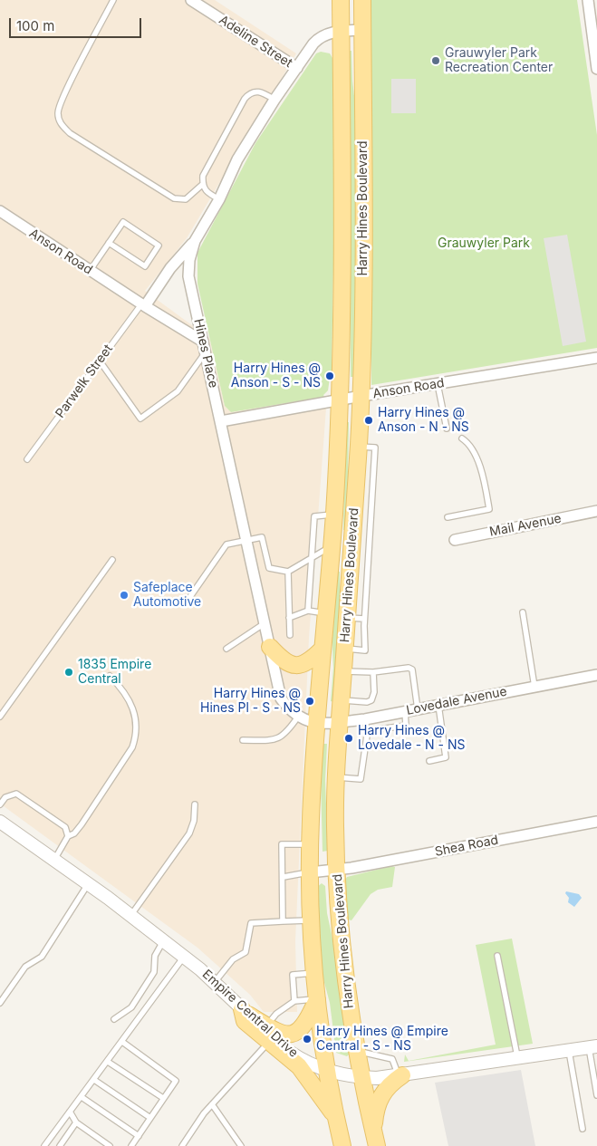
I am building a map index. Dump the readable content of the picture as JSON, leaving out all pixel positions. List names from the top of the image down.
{
  "streets": {
    "main road": ["Harry Hines Boulevard"],
    "street": [
      "Adeline Street",
      "Anson Road",
      "Hines Place",
      "Mail Avenue",
      "Lovedale Avenue",
      "Shea Road",
      "Empire Central Drive"
    ],
    "lane": ["Parwelk Street"]
  },
  "crossings": [
    ["Adeline Street", "Hines Place"],
    ["Harry Hines Boulevard", "Anson Road"],
    ["Harry Hines Boulevard", "Hines Place"],
    ["Harry Hines Boulevard", "Lovedale Avenue"],
    ["Harry Hines Boulevard", "Shea Road"],
    ["Harry Hines Boulevard", "Empire Central Drive"],
    ["Anson Road", "Hines Place"],
    ["Anson Road", "Parwelk Street"],
    ["Hines Place", "Lovedale Avenue"]
  ],
  "parks": ["Grauwyler Park"],
  "places": [
    "Grauwyler Park Recreation Center",
    "Harry Hines @ Anson - S - NS",
    "Harry Hines @ Anson - N - NS",
    "Safeplace Automotive",
    "1835 Empire Central",
    "Harry Hines @ Hines Pl - S - NS",
    "Harry Hines @ Lovedale - N - NS",
    "Harry Hines @ Empire Central - S - NS"
  ],
  "scale_bar": "100 m"
}
